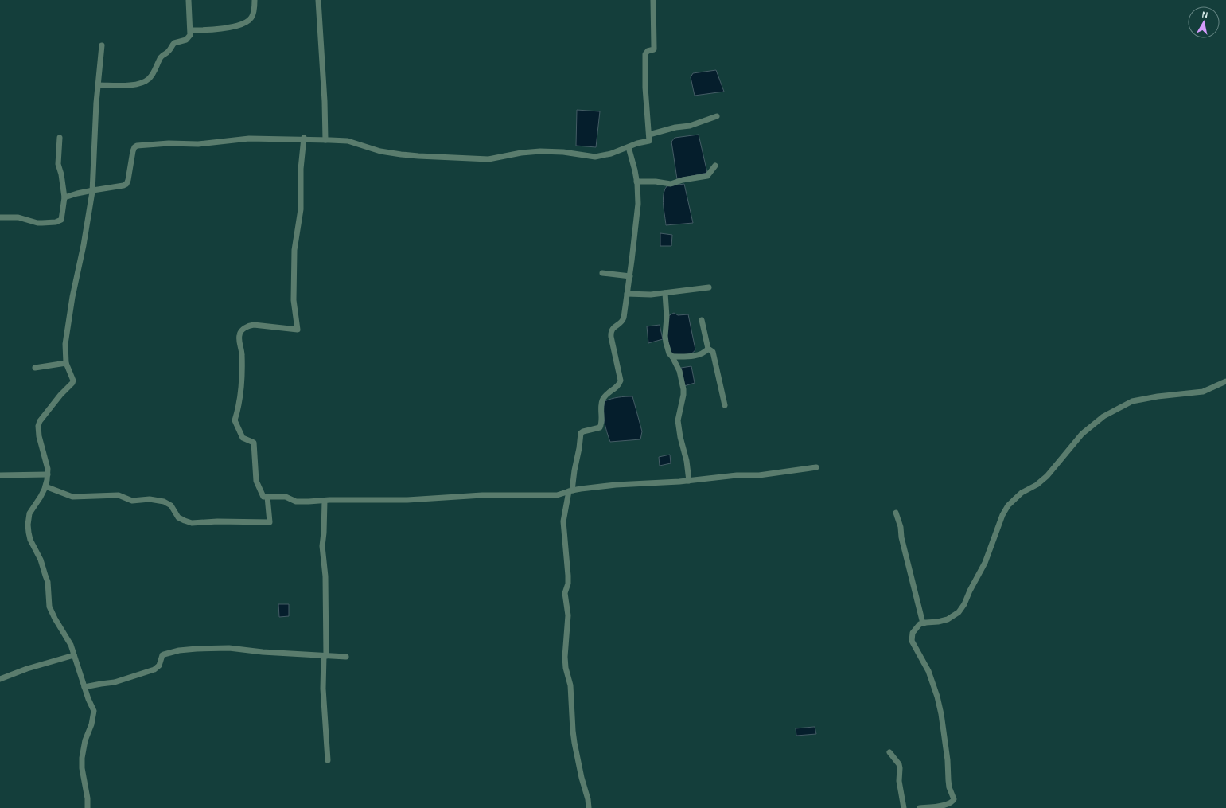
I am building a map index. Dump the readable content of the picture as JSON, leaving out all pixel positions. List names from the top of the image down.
{
  "north": "top"
}
